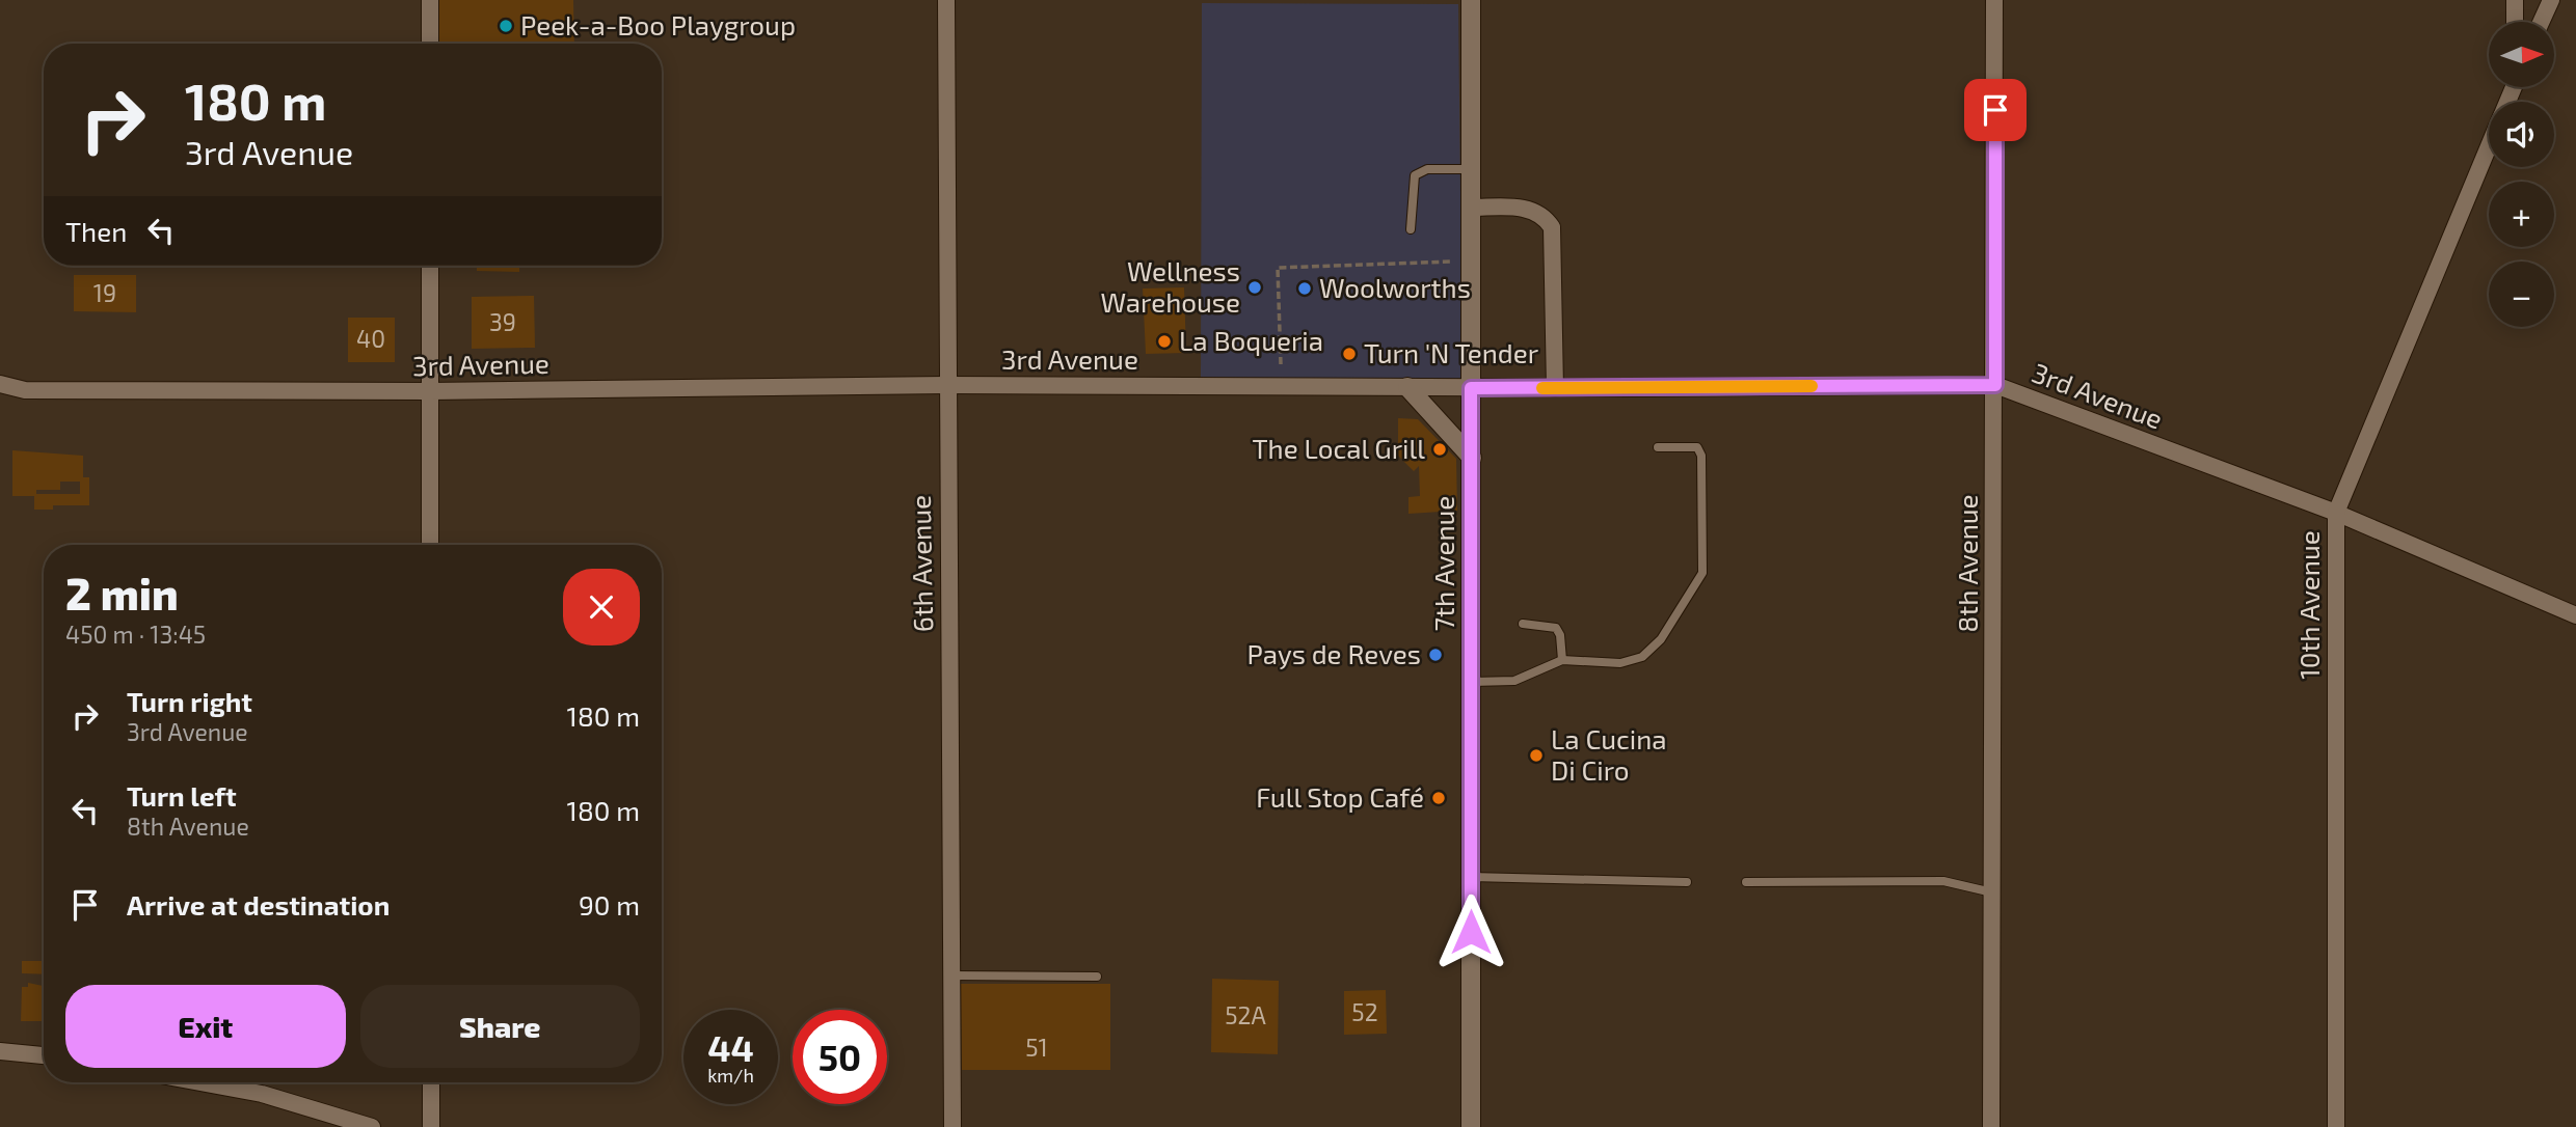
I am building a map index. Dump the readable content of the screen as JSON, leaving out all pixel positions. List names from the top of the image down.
{
  "streets": {
    "main road": ["7th Avenue"],
    "street": [
      "3rd Avenue",
      "6th Avenue",
      "8th Avenue",
      "10th Avenue"
    ]
  },
  "crossings": [
    ["3rd Avenue", "6th Avenue"],
    ["3rd Avenue", "7th Avenue"],
    ["3rd Avenue", "8th Avenue"],
    ["3rd Avenue", "10th Avenue"]
  ],
  "places": [
    "Peek-a-Boo Playgroup",
    "Wellness Warehouse",
    "Woolworths",
    "La Boqueria",
    "Turn 'N Tender",
    "The Local Grill",
    "Pays de Reves",
    "La Cucina Di Ciro",
    "Full Stop Café"
  ],
  "house_numbers": [
    "19",
    "39",
    "40",
    "52",
    "52A",
    "51"
  ],
  "north": "right",
  "page": {
    "map_buttons": ["+", "−"],
    "turn": ["180 m", "3rd Avenue"],
    "then": "Then",
    "heading": ["2 min", "450 m · 13:45"],
    "list": [
      {
        "name": "Turn right",
        "note": "3rd Avenue",
        "value": "180 m"
      },
      {
        "name": "Turn left",
        "note": "8th Avenue",
        "value": "180 m"
      },
      {
        "name": "Arrive at destination",
        "value": "90 m"
      }
    ],
    "buttons": ["Exit", "Share"],
    "speed": "44 km/h",
    "limit": "50"
  }
}
